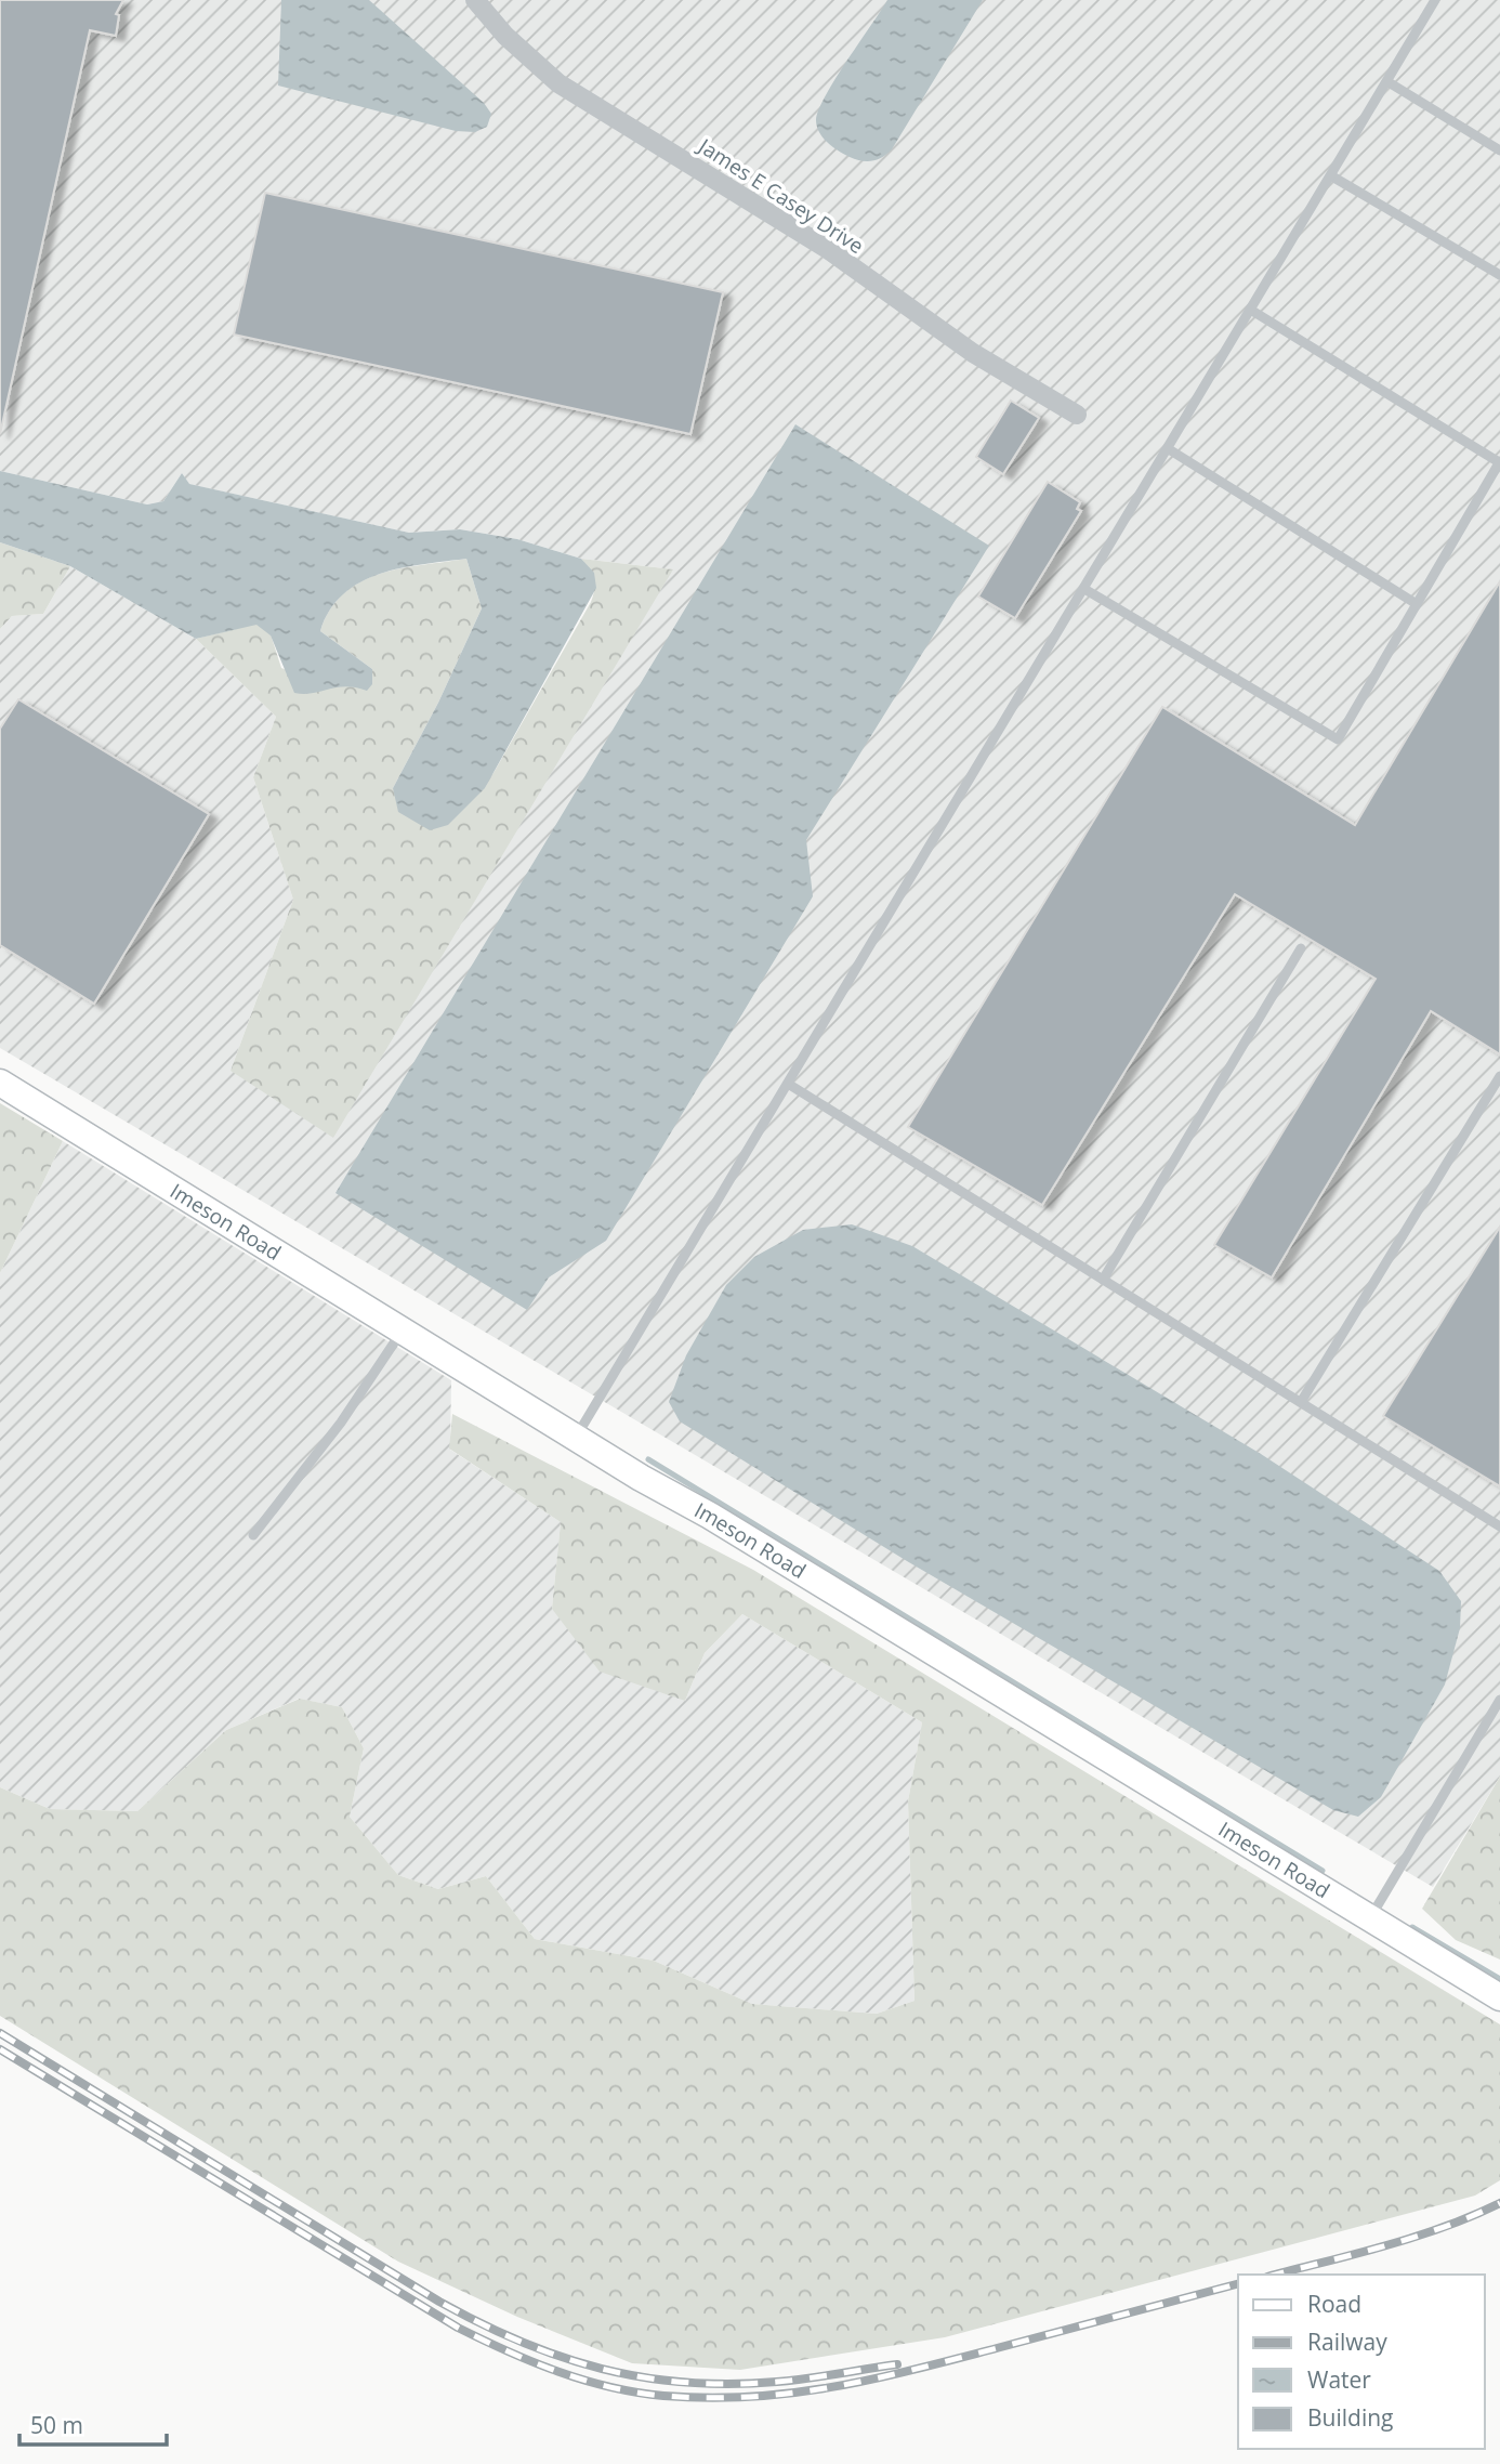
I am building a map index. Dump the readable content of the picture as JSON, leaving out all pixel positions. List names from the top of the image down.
{
  "streets": {
    "street": ["James E Casey Drive", "Imeson Road"]
  },
  "legend": [
    "Road",
    "Railway",
    "Water",
    "Building"
  ],
  "scale_bar": "50 m"
}
